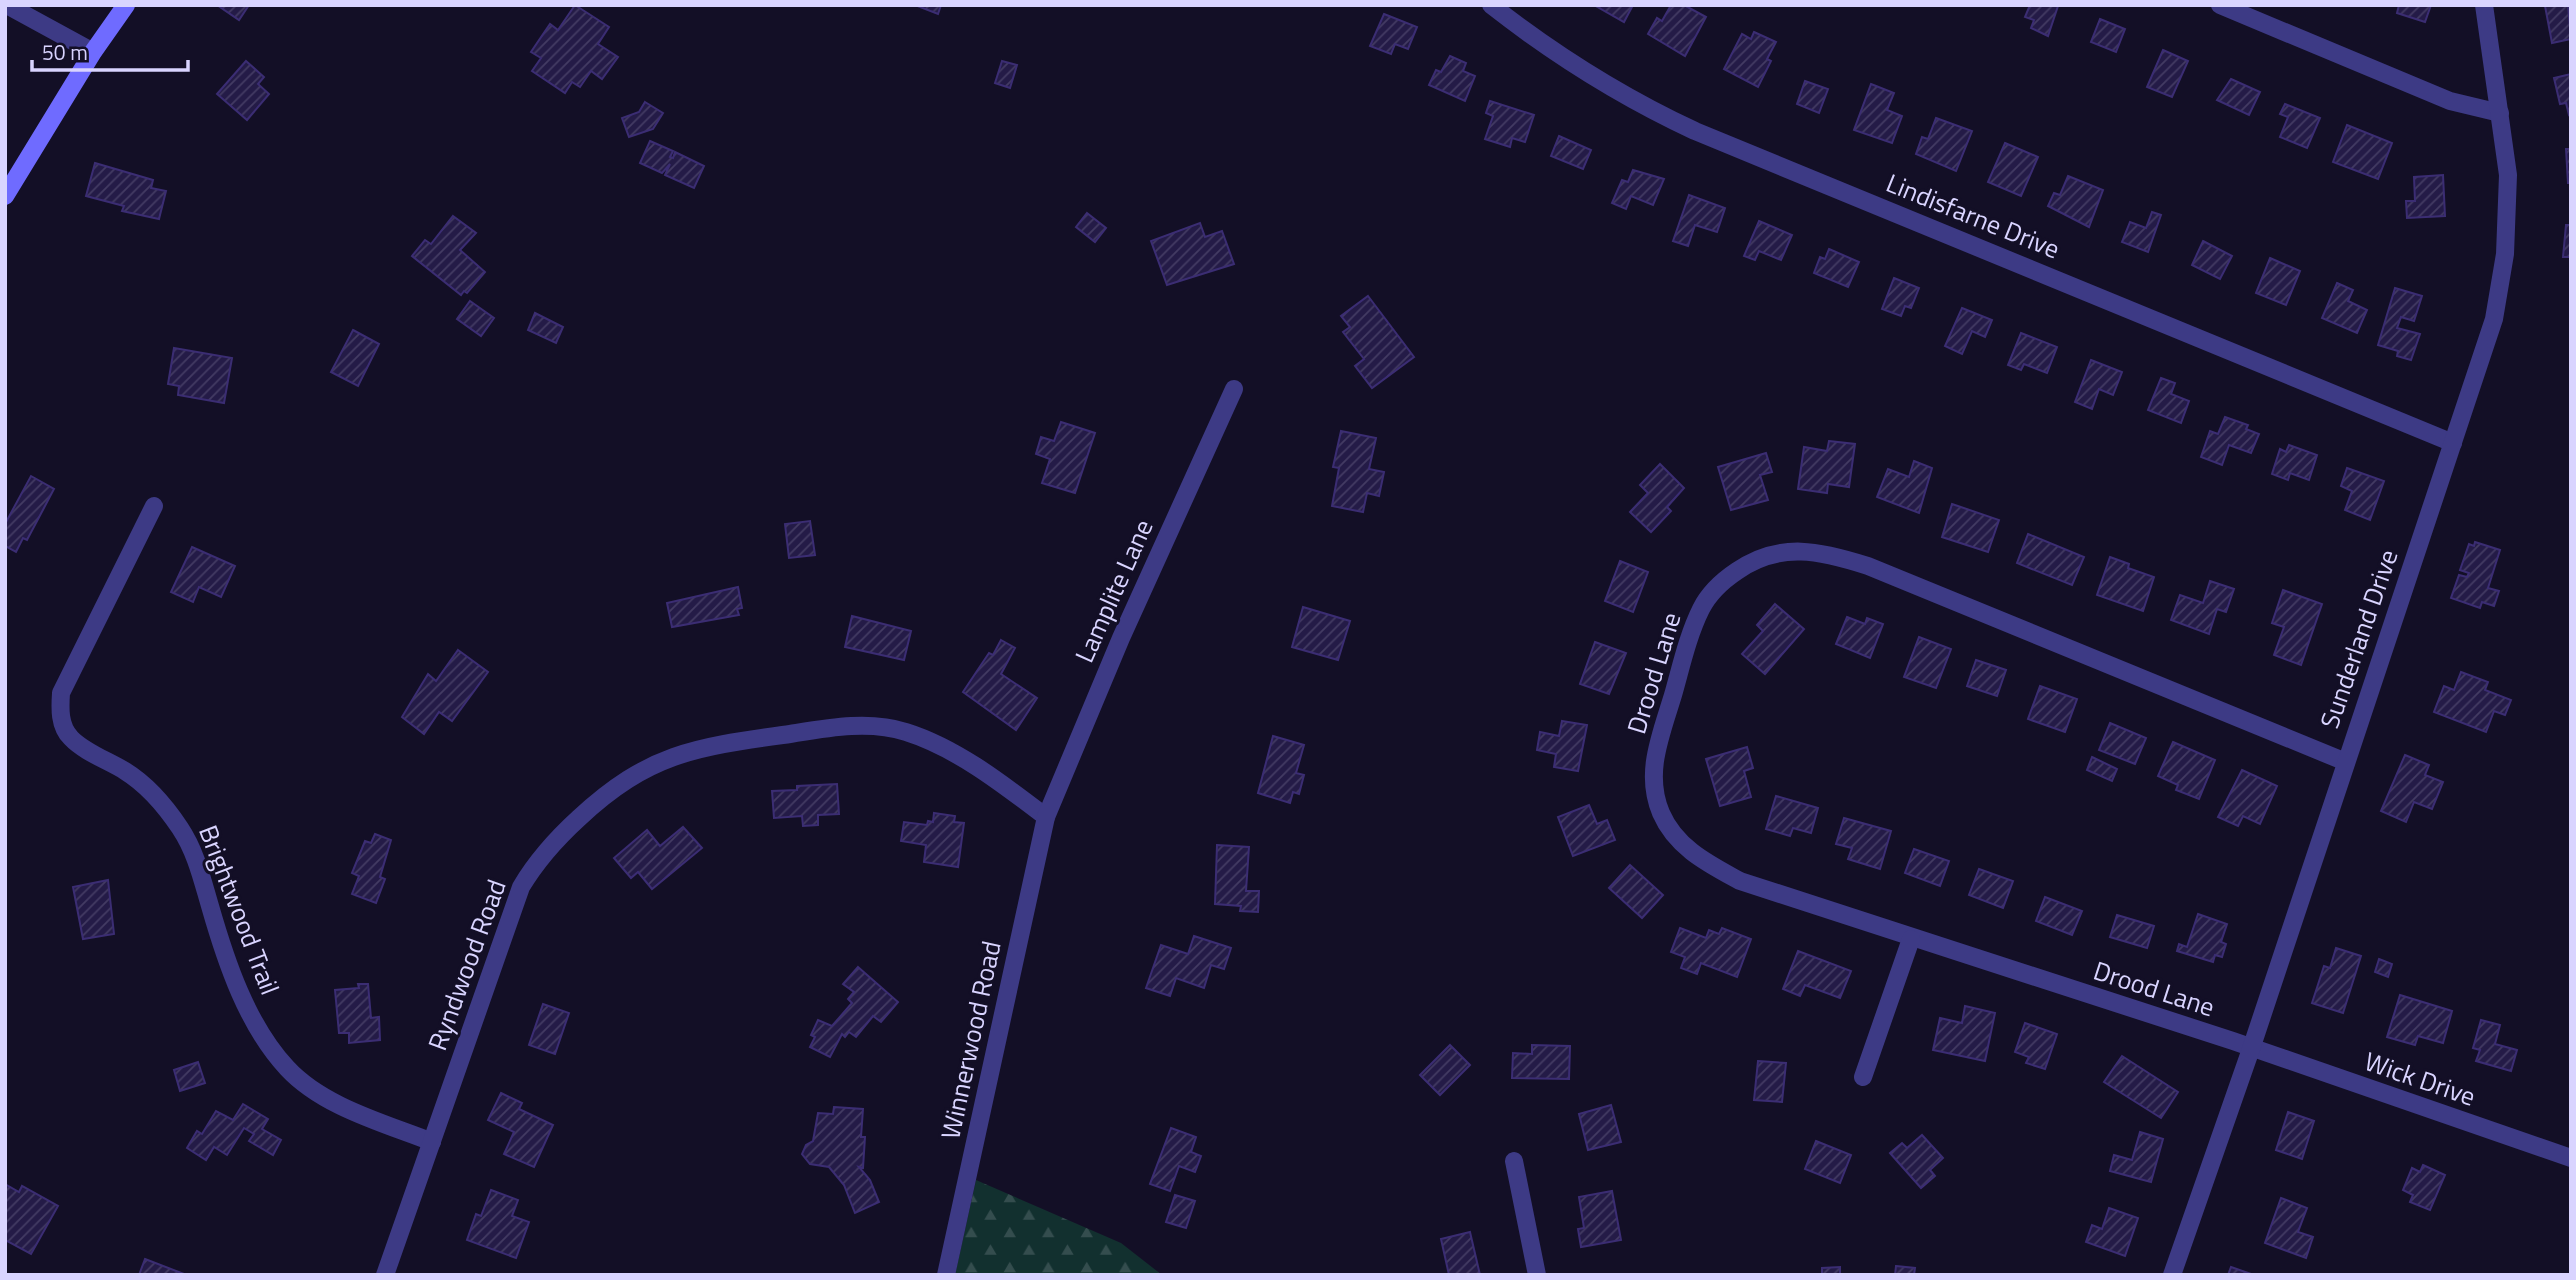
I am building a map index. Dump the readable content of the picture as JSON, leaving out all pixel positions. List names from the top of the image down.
{
  "streets": {
    "street": [
      "Lindisfarne Drive",
      "Lamplite Lane",
      "Sunderland Drive",
      "Drood Lane",
      "Brightwood Trail",
      "Ryndwood Road",
      "Winnerwood Road",
      "Wick Drive"
    ]
  },
  "crossings": [
    ["Lindisfarne Drive", "Sunderland Drive"],
    ["Lamplite Lane", "Ryndwood Road"],
    ["Lamplite Lane", "Winnerwood Road"],
    ["Sunderland Drive", "Drood Lane"],
    ["Sunderland Drive", "Wick Drive"],
    ["Drood Lane", "Wick Drive"],
    ["Brightwood Trail", "Ryndwood Road"],
    ["Ryndwood Road", "Winnerwood Road"]
  ],
  "scale_bar": "50 m"
}
